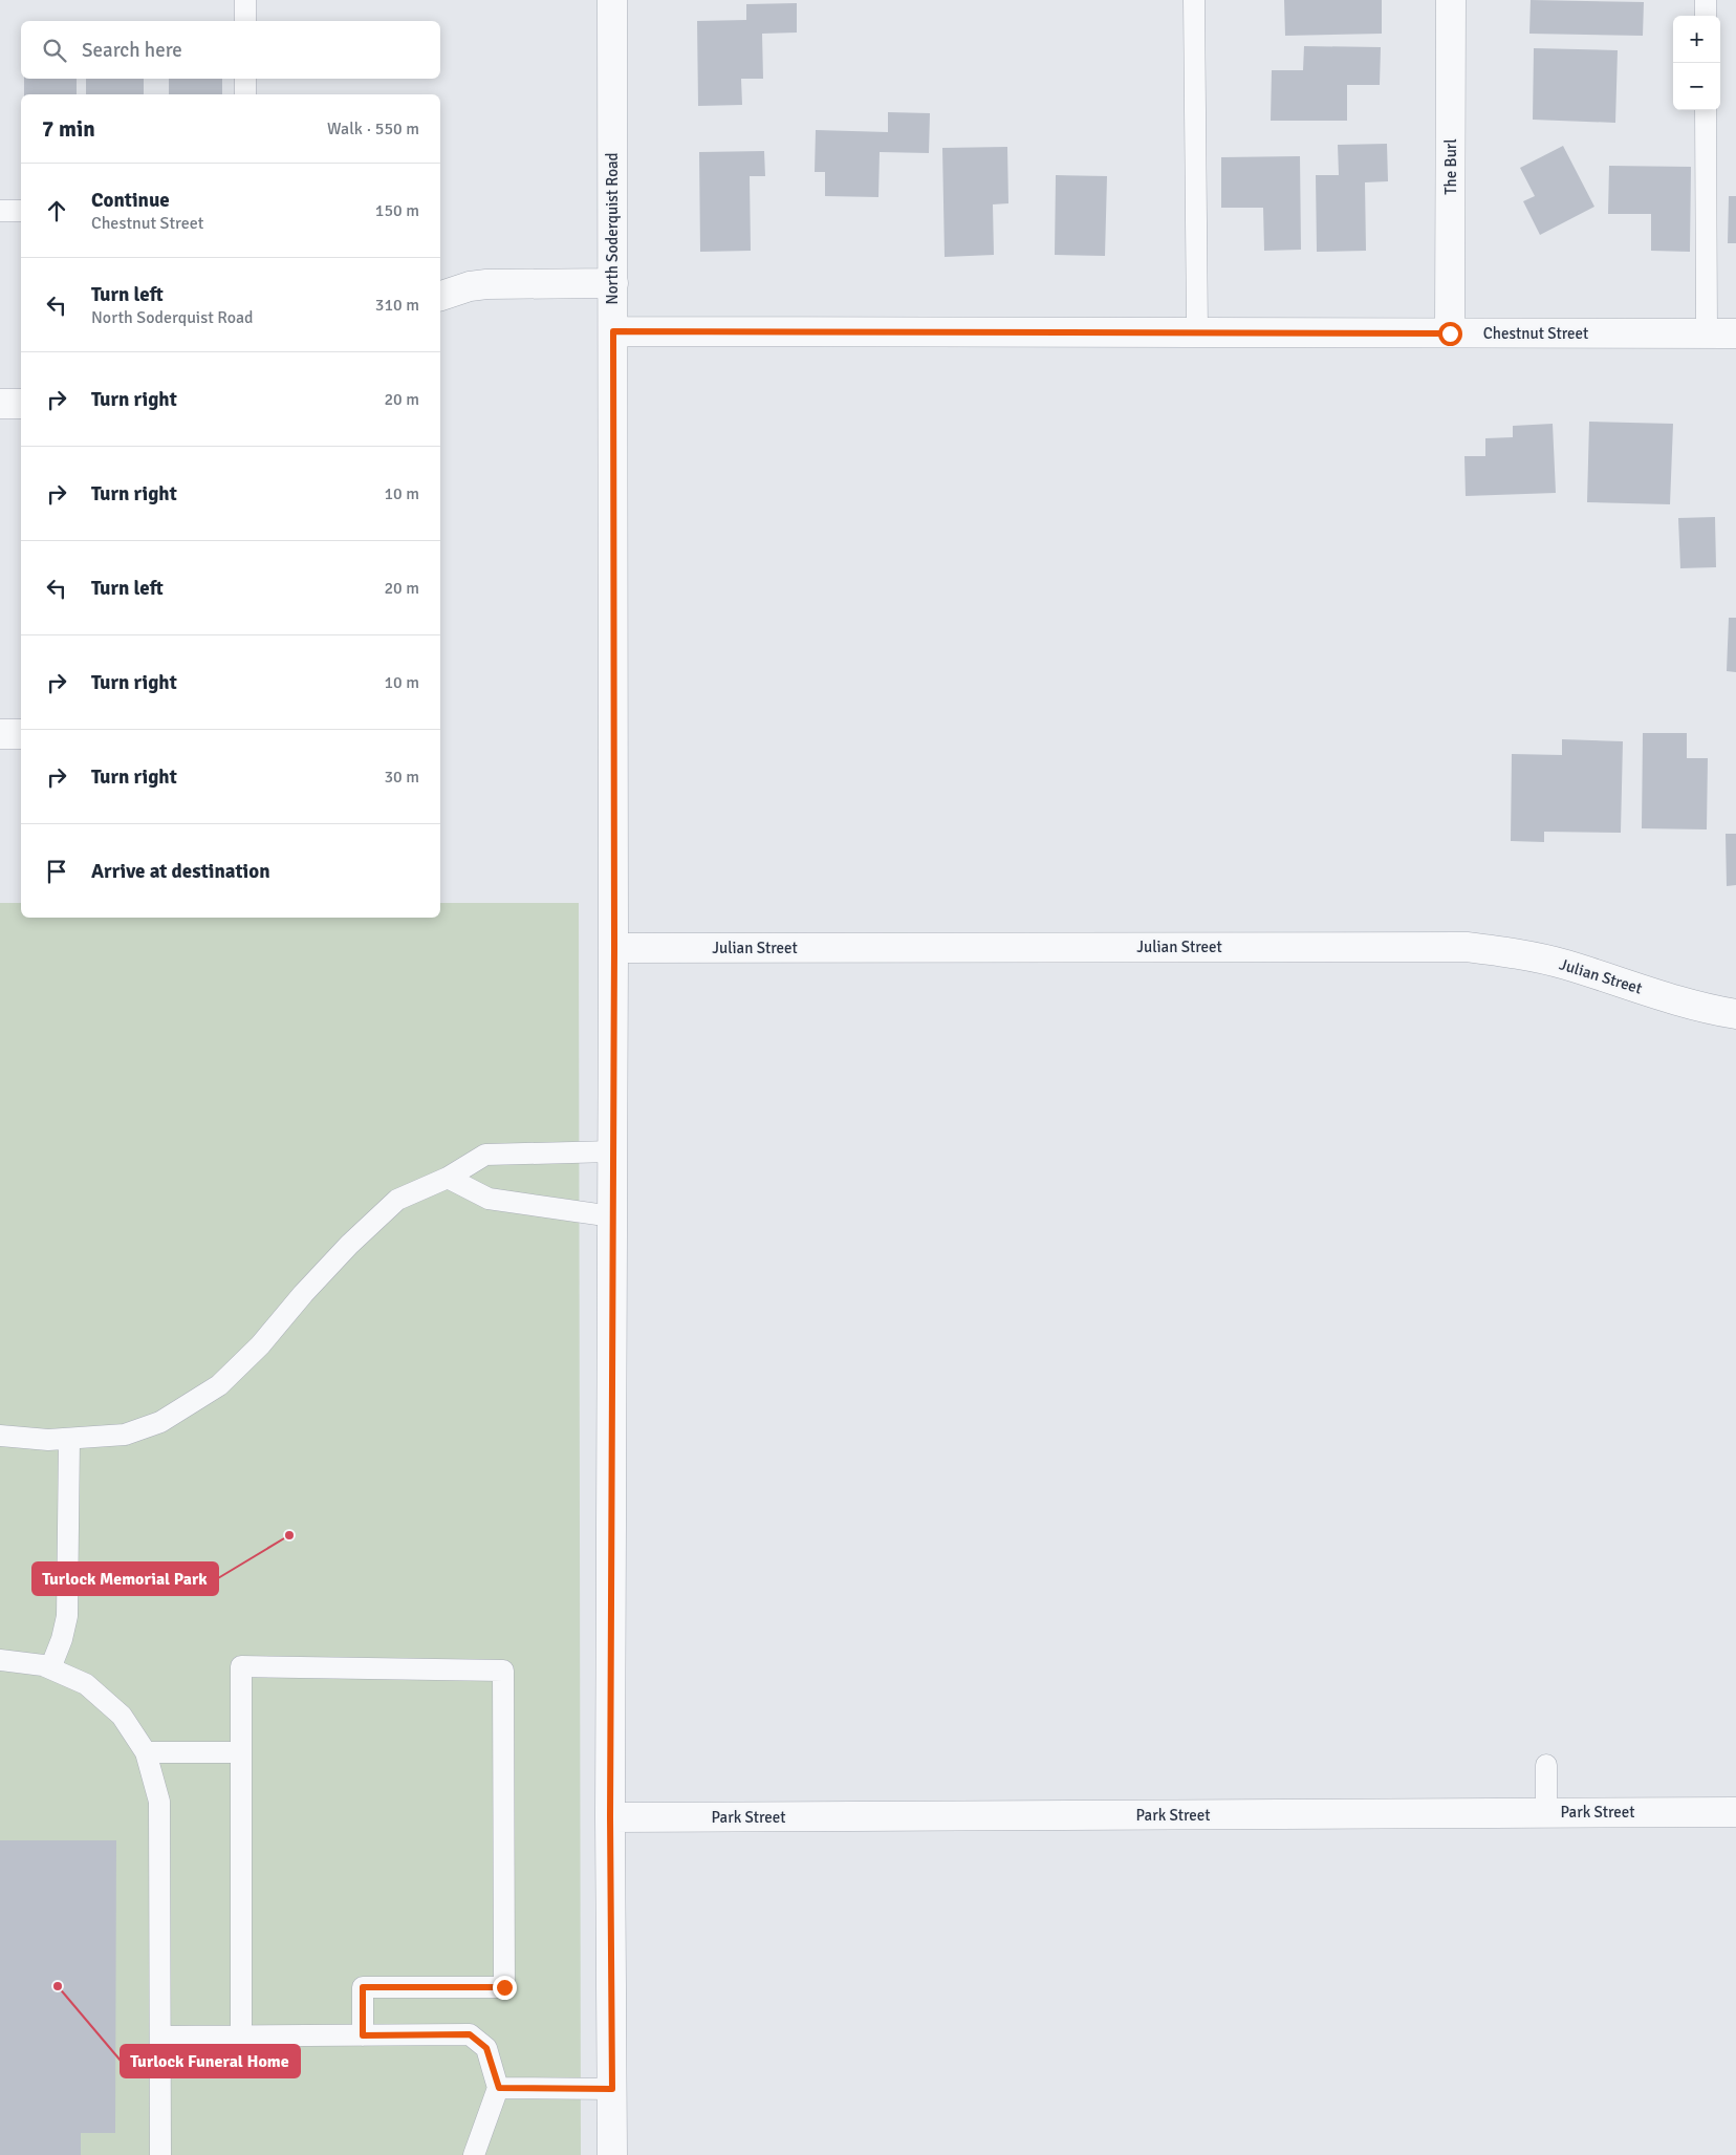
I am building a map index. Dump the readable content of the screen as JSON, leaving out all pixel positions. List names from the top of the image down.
{
  "streets": {
    "street": [
      "The Burl",
      "North Soderquist Road",
      "Chestnut Street",
      "Julian Street",
      "Park Street"
    ]
  },
  "crossings": [
    ["The Burl", "Chestnut Street"],
    ["North Soderquist Road", "Chestnut Street"],
    ["North Soderquist Road", "Julian Street"],
    ["North Soderquist Road", "Park Street"]
  ],
  "places": ["Turlock Memorial Park", "Turlock Funeral Home"],
  "page": {
    "map_buttons": ["+", "−"],
    "search": "Search here",
    "heading": ["7 min", "Walk · 550 m"],
    "list": [
      ["Continue", "Chestnut Street", "150 m"],
      ["Turn left", "North Soderquist Road", "310 m"],
      ["Turn right", "20 m"],
      ["Turn right", "10 m"],
      ["Turn left", "20 m"],
      ["Turn right", "10 m"],
      ["Turn right", "30 m"],
      "Arrive at destination"
    ]
  }
}
